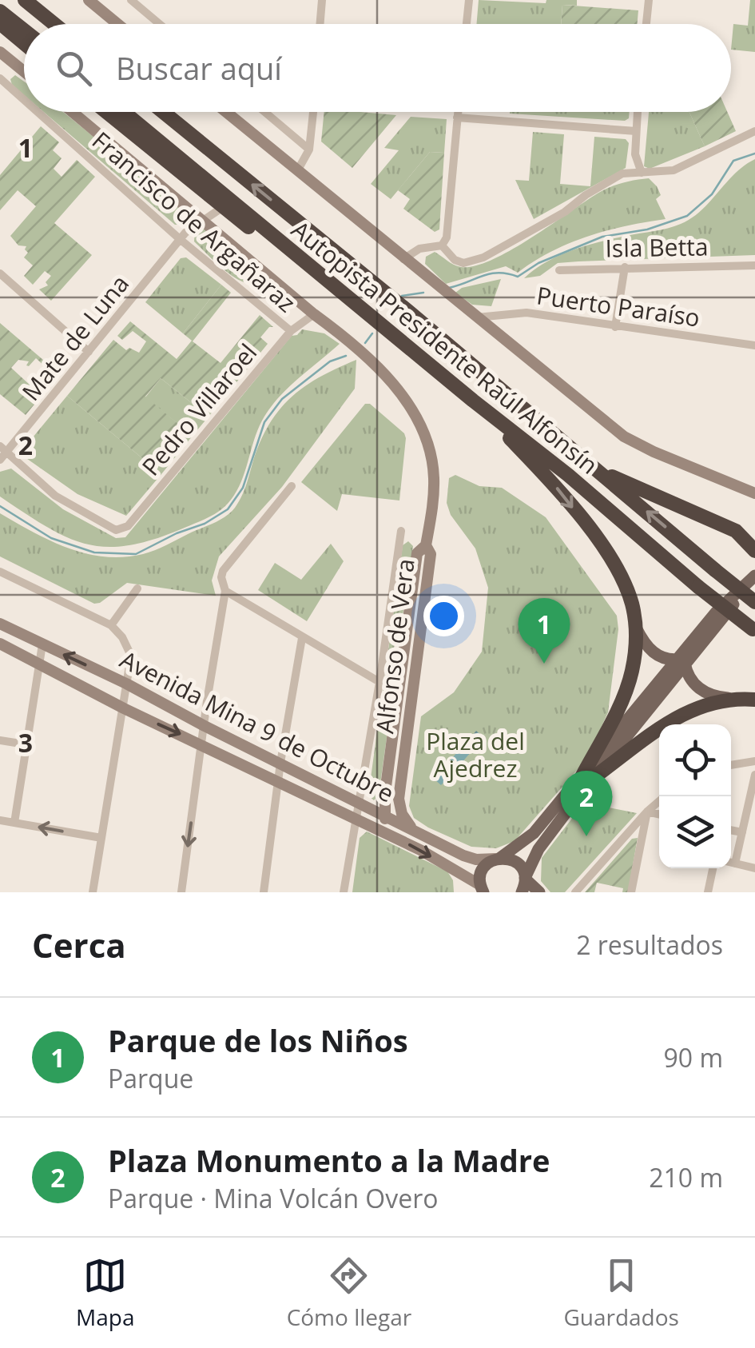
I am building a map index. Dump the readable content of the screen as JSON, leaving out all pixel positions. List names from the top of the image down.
{
  "streets": {
    "highway": ["Autopista Presidente Raúl Alfonsín"],
    "street": [
      "Francisco de Argañaraz",
      "Isla Betta",
      "Puerto Paraíso",
      "Mate de Luna",
      "Pedro Villaroel",
      "Alfonso de Vera",
      "Avenida Mina 9 de Octubre"
    ]
  },
  "crossings": [
    ["Francisco de Argañaraz", "Mate de Luna"],
    ["Francisco de Argañaraz", "Pedro Villaroel"],
    ["Mate de Luna", "Pedro Villaroel"],
    ["Alfonso de Vera", "Avenida Mina 9 de Octubre"]
  ],
  "parks": ["Plaza del Ajedrez"],
  "page": {
    "search": "Buscar aquí",
    "pins": ["1", "2"],
    "heading": ["Cerca", "2 resultados"],
    "list": [
      {
        "mark": "1",
        "name": "Parque de los Niños",
        "note": "Parque",
        "value": "90 m"
      },
      {
        "mark": "2",
        "name": "Plaza Monumento a la Madre",
        "note": "Parque · Mina Volcán Overo",
        "value": "210 m"
      }
    ],
    "nav": ["Mapa", "Cómo llegar", "Guardados"]
  },
  "grid": {
    "rows": ["1", "2", "3"]
  }
}
